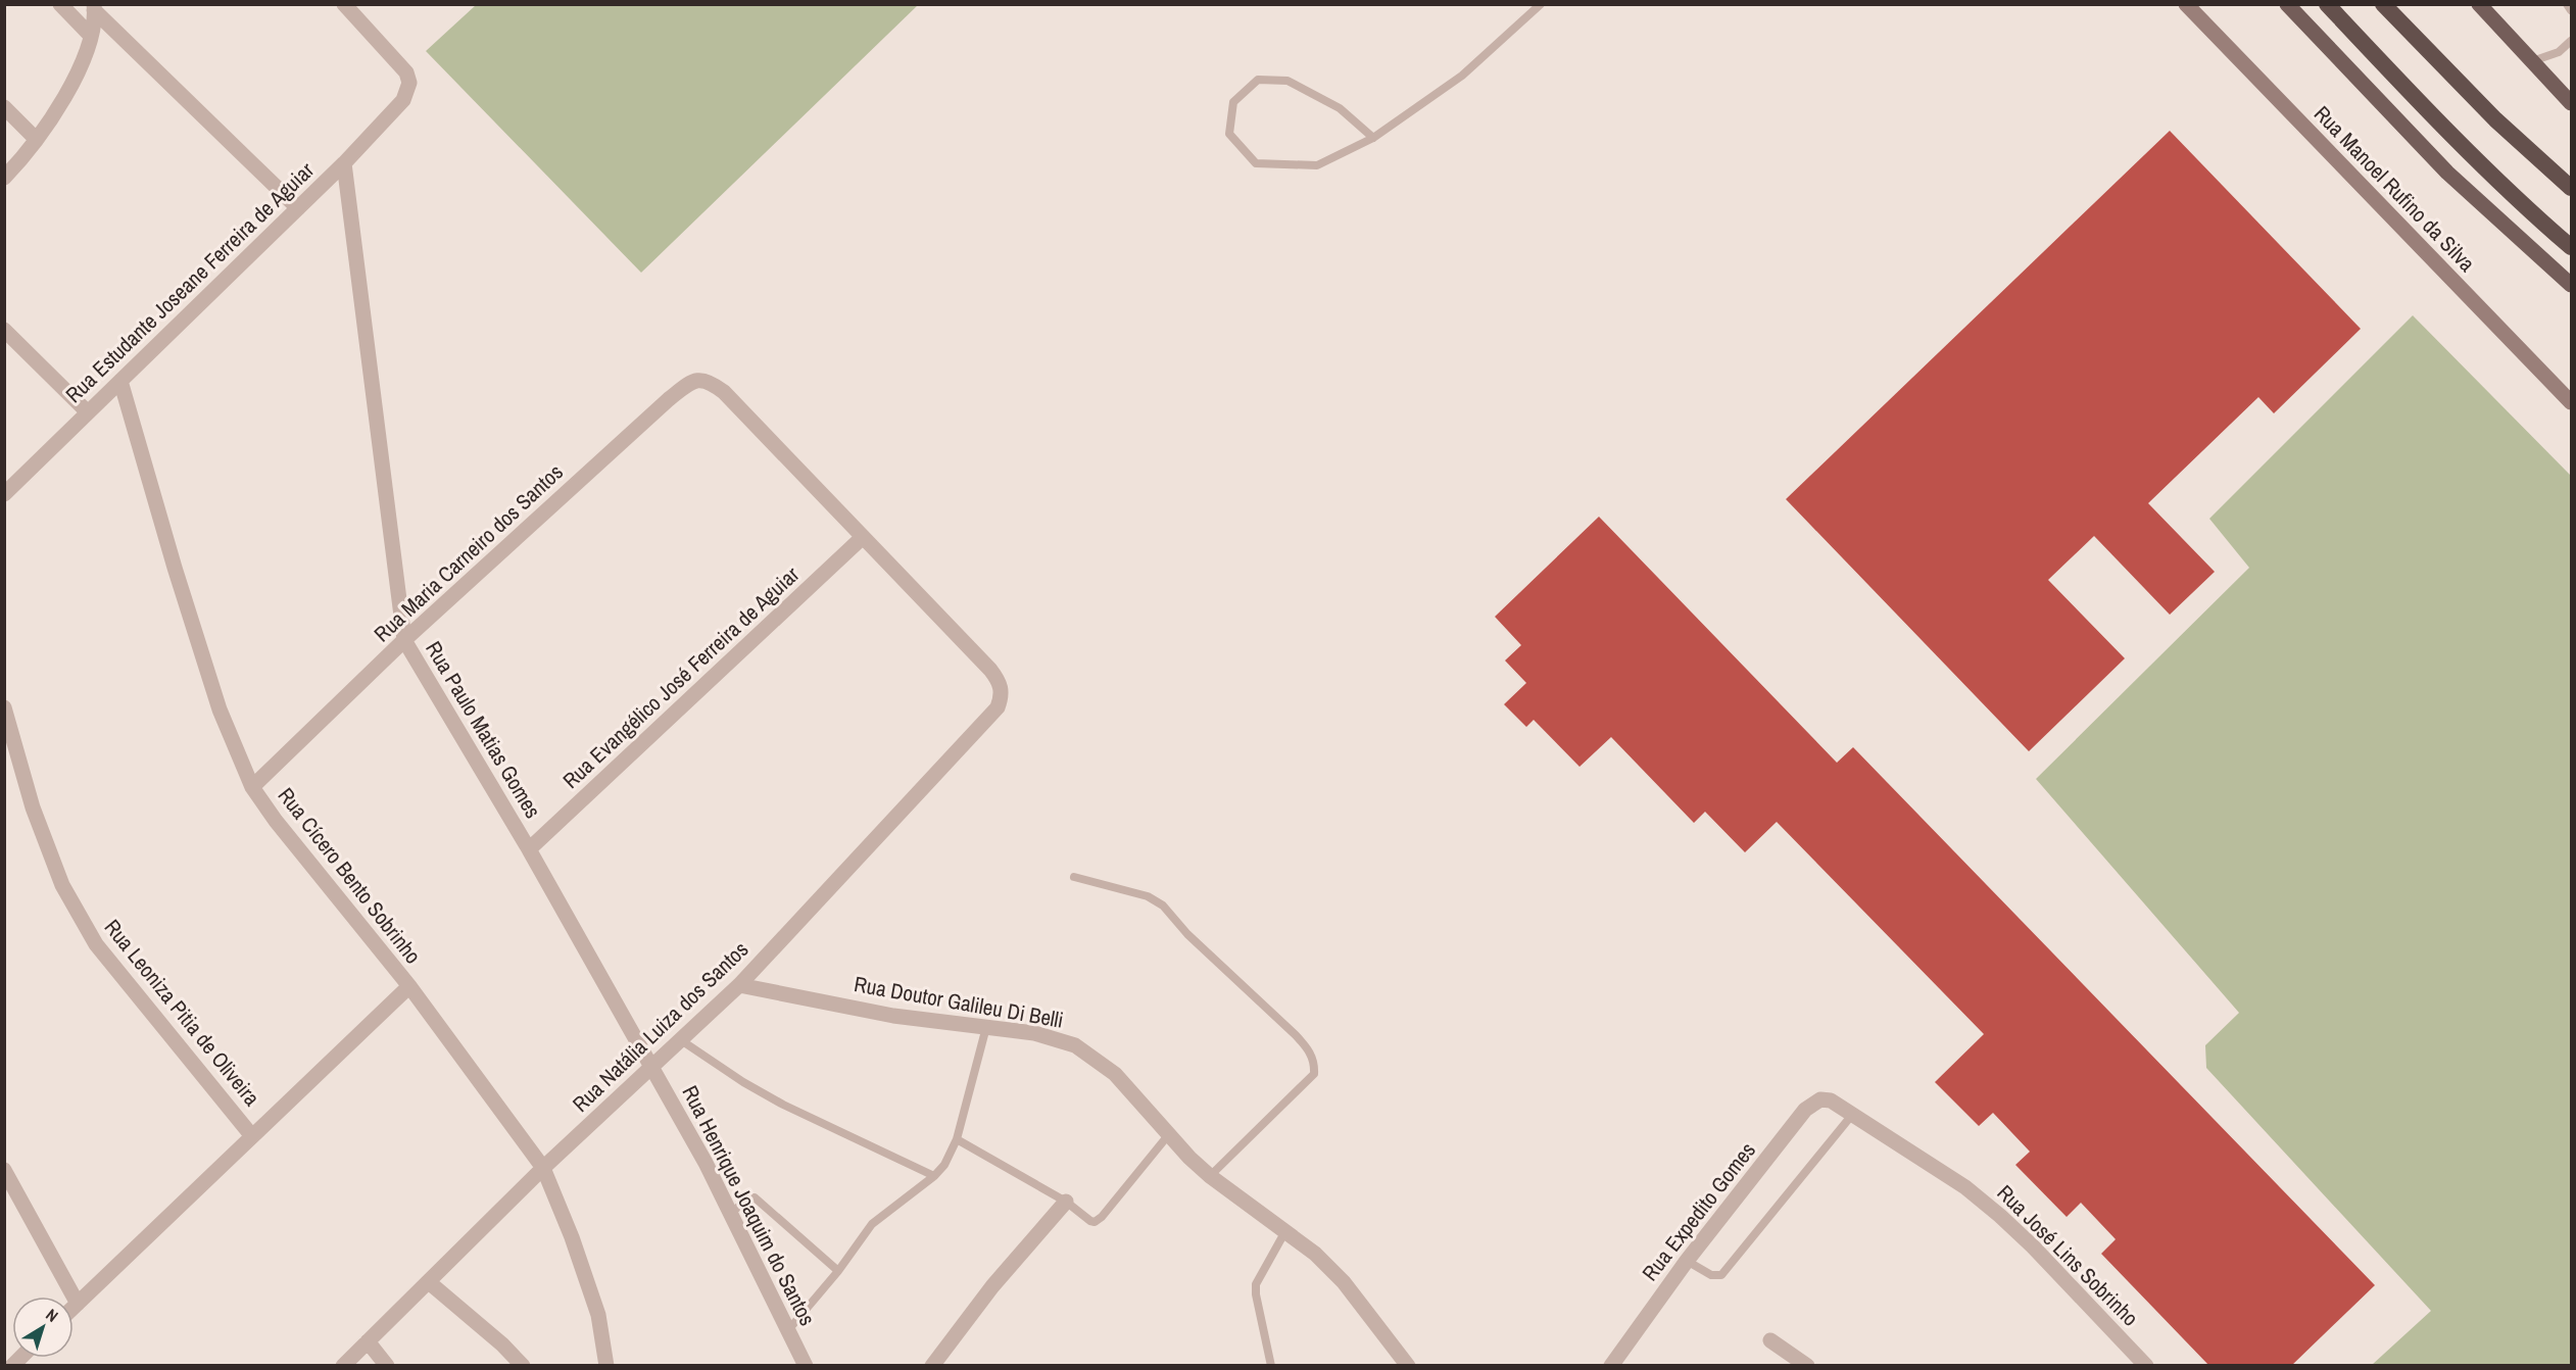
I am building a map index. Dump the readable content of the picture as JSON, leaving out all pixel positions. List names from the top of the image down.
{
  "streets": {
    "main road": ["Rua Manoel Rufino da Silva"],
    "street": [
      "Rua Estudante Joseane Ferreira de Aguiar",
      "Rua Maria Carneiro dos Santos",
      "Rua Evangélico José Ferreira de Aguiar",
      "Rua Paulo Matias Gomes",
      "Rua Cícero Bento Sobrinho",
      "Rua Doutor Galileu Di Belli",
      "Rua Leoniza Pitia de Oliveira",
      "Rua Natália Luiza dos Santos",
      "Rua Henrique Joaquim do Santos",
      "Rua Expedito Gomes",
      "Rua José Lins Sobrinho"
    ]
  },
  "crossings": [
    ["Rua Estudante Joseane Ferreira de Aguiar", "Rua Paulo Matias Gomes"],
    ["Rua Estudante Joseane Ferreira de Aguiar", "Rua Cícero Bento Sobrinho"],
    ["Rua Maria Carneiro dos Santos", "Rua Evangélico José Ferreira de Aguiar"],
    ["Rua Maria Carneiro dos Santos", "Rua Paulo Matias Gomes"],
    ["Rua Maria Carneiro dos Santos", "Rua Cícero Bento Sobrinho"],
    ["Rua Maria Carneiro dos Santos", "Rua Natália Luiza dos Santos"],
    ["Rua Evangélico José Ferreira de Aguiar", "Rua Paulo Matias Gomes"],
    ["Rua Evangélico José Ferreira de Aguiar", "Rua Natália Luiza dos Santos"],
    ["Rua Paulo Matias Gomes", "Rua Natália Luiza dos Santos"],
    ["Rua Paulo Matias Gomes", "Rua Henrique Joaquim do Santos"],
    ["Rua Cícero Bento Sobrinho", "Rua Natália Luiza dos Santos"],
    ["Rua Doutor Galileu Di Belli", "Rua Natália Luiza dos Santos"],
    ["Rua Natália Luiza dos Santos", "Rua Henrique Joaquim do Santos"],
    ["Rua Expedito Gomes", "Rua José Lins Sobrinho"]
  ],
  "north": "top right"
}
